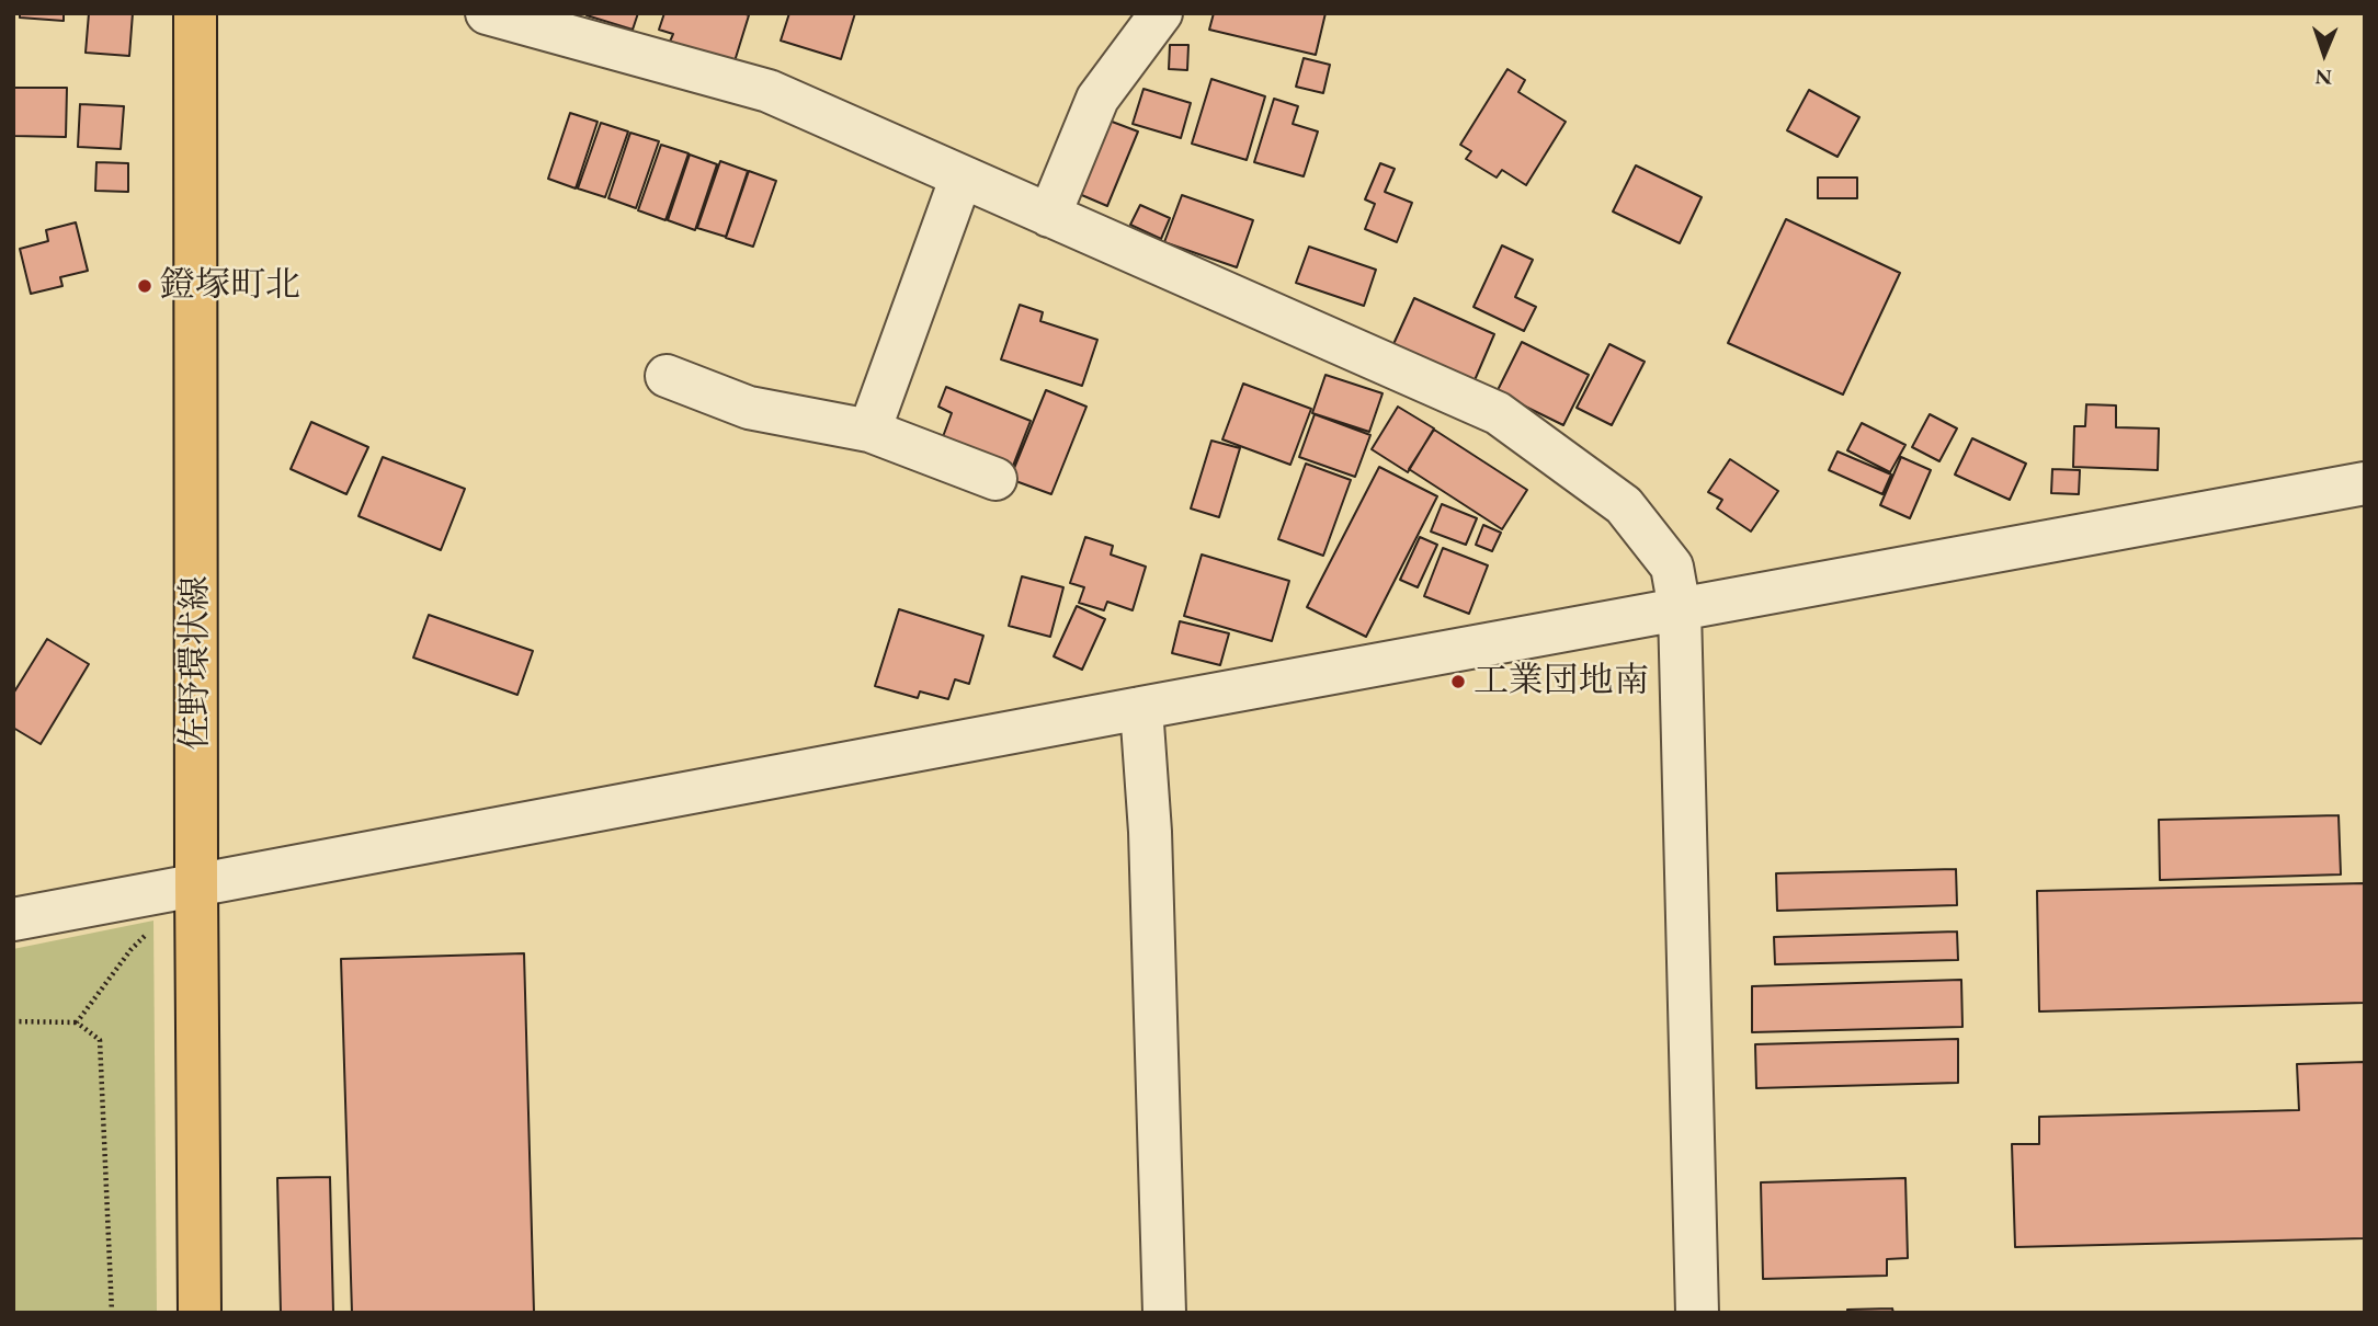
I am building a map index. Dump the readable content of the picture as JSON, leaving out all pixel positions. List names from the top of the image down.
{
  "streets": {
    "main road": ["佐野環状線"]
  },
  "places": ["鐙塚町北", "工業団地南"],
  "north": "bottom"
}
